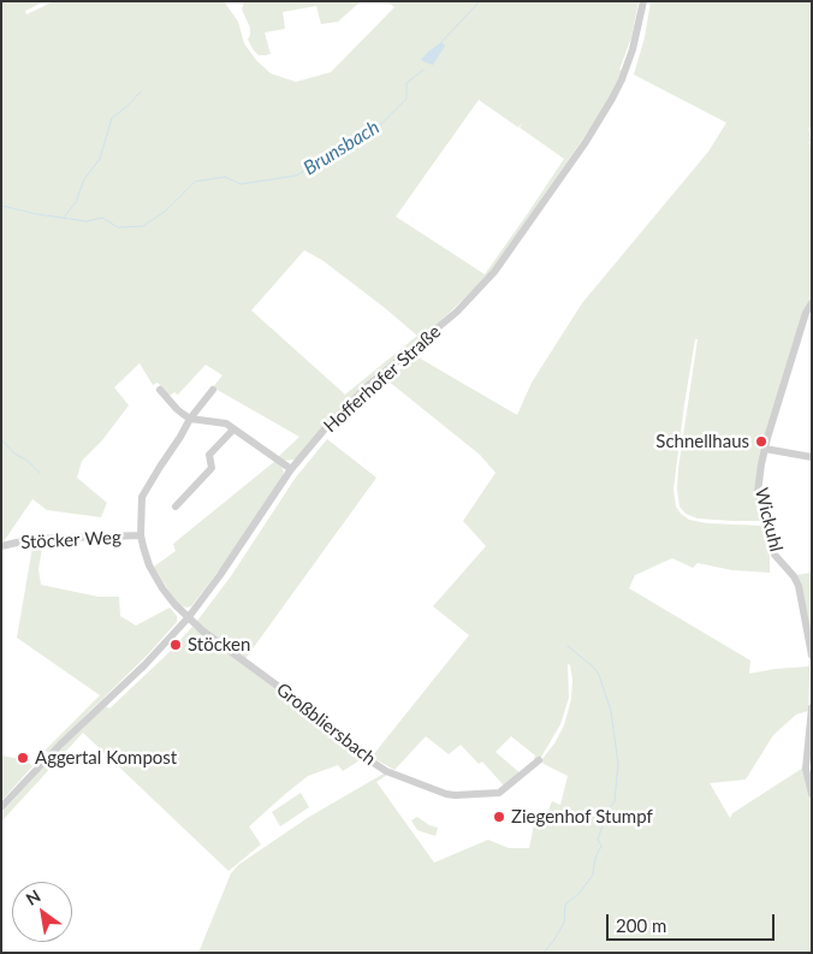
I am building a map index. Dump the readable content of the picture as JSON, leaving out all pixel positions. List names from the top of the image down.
{
  "streets": {
    "street": [
      "Hofferhofer Straße",
      "Wickuhl",
      "Stöcker Weg",
      "Großbliersbach"
    ]
  },
  "crossings": [
    ["Hofferhofer Straße", "Großbliersbach"]
  ],
  "water": ["Brunsbach"],
  "places": [
    "Schnellhaus",
    "Stöcken",
    "Aggertal Kompost",
    "Ziegenhof Stumpf"
  ],
  "scale_bar": "200 m",
  "north": "top left"
}
